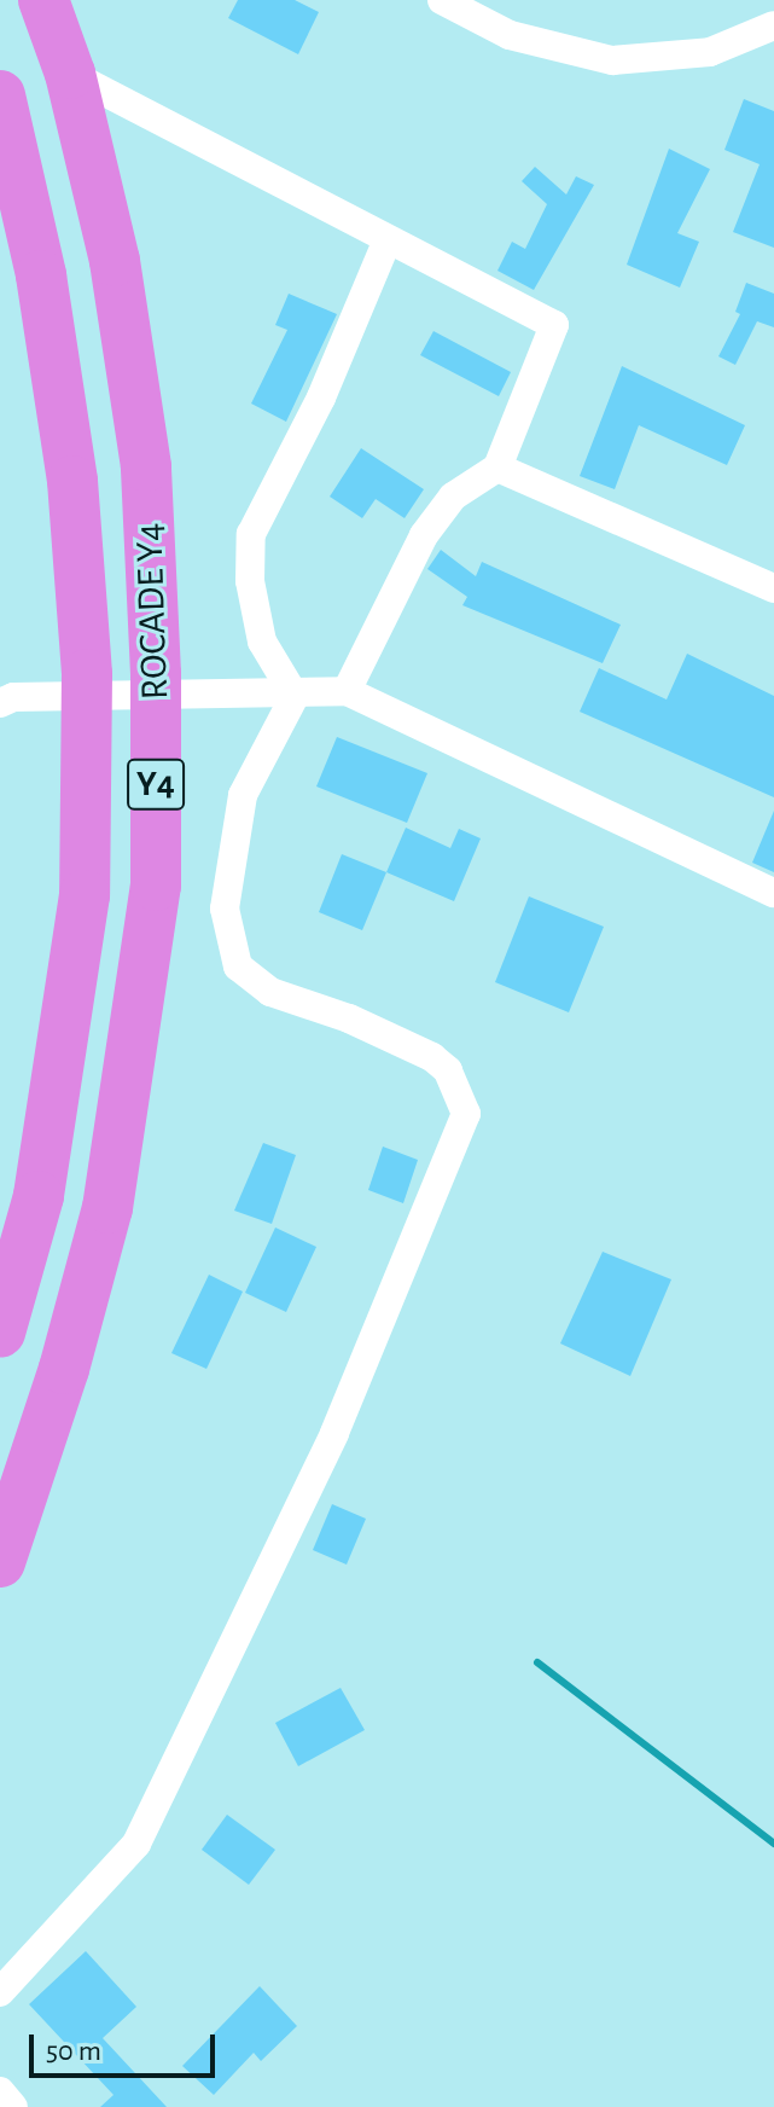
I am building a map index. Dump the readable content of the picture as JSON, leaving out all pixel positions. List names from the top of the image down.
{
  "streets": {
    "highway": ["ROCADE Y4", "Y4"]
  },
  "scale_bar": "50 m"
}
